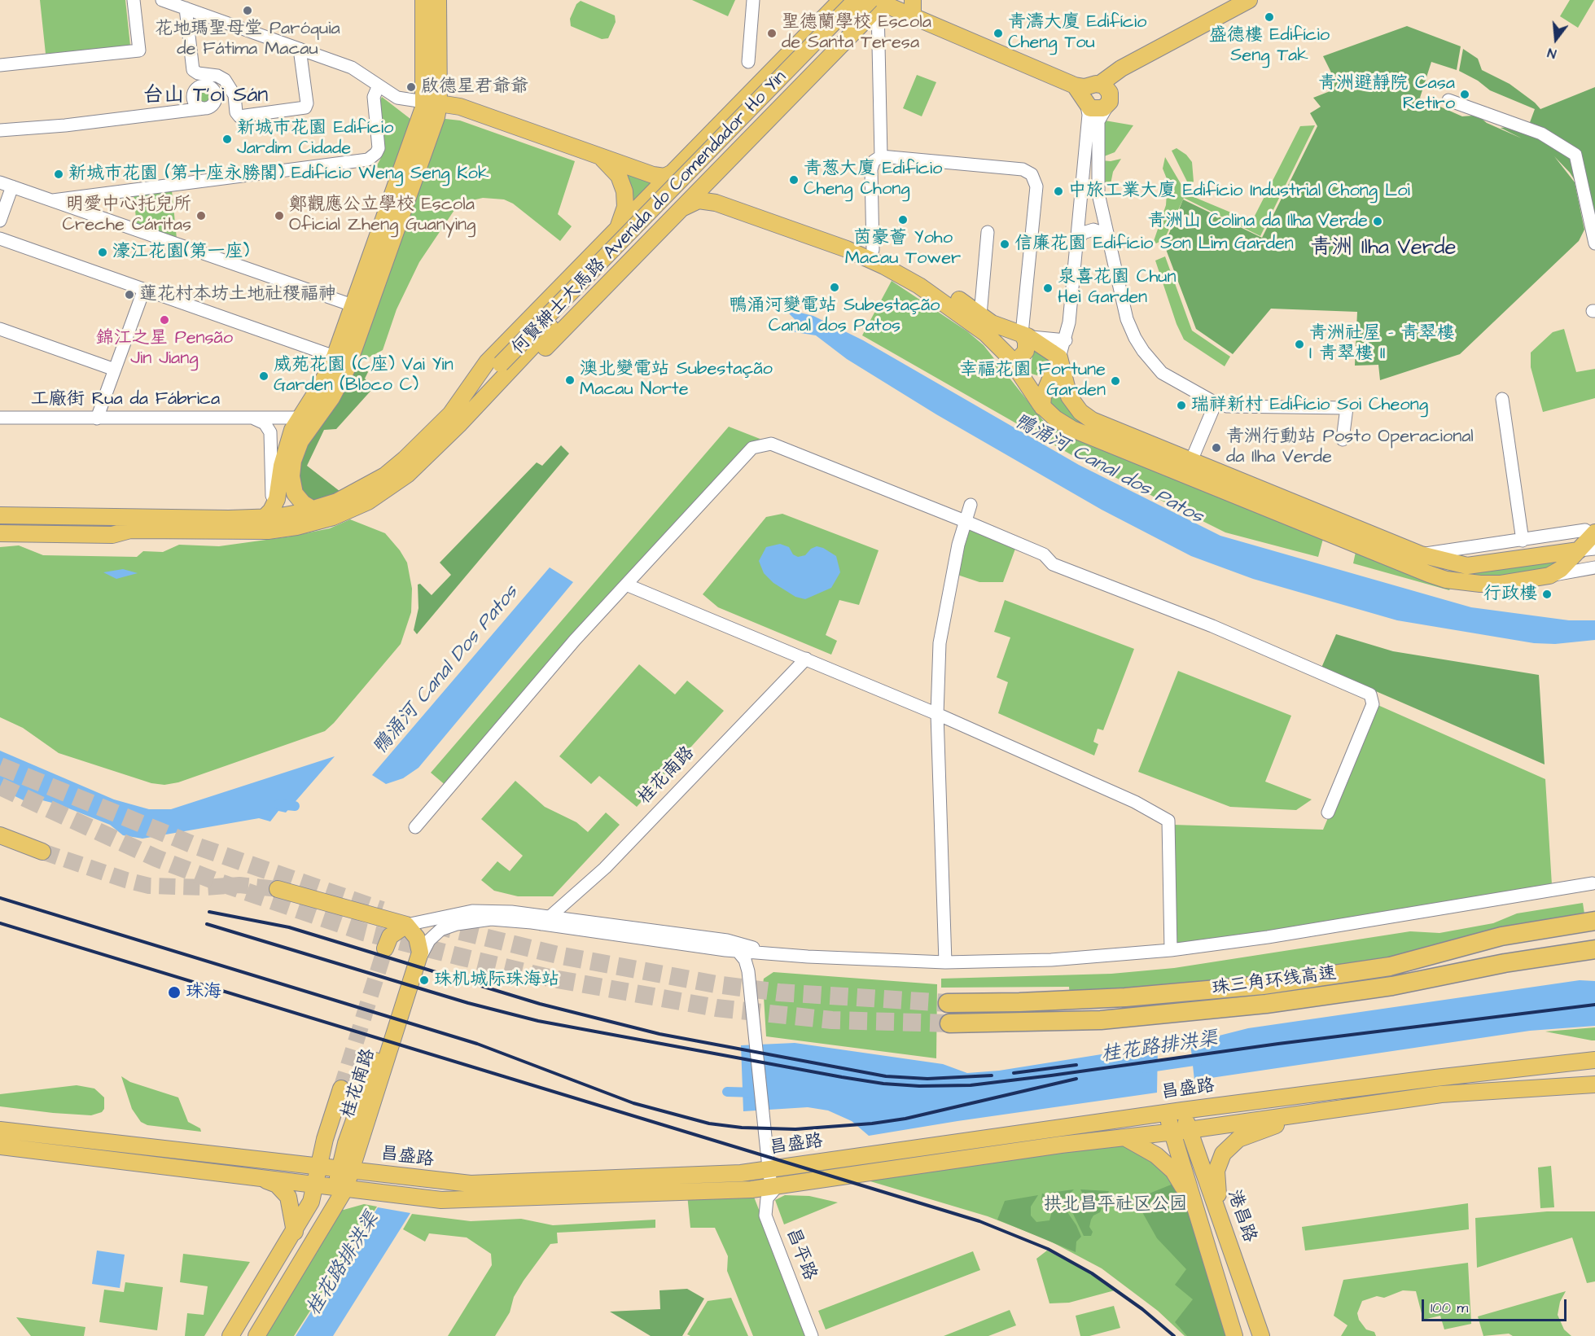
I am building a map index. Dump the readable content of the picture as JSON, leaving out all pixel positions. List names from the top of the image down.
{
  "streets": {
    "highway": ["珠三角环线高速"],
    "main road": [
      "何賢紳士大馬路 Avenida do Comendador Ho Yin",
      "桂花南路",
      "昌盛路",
      "港昌路"
    ],
    "street": ["工廠街 Rua da Fábrica", "昌平路"]
  },
  "crossings": [
    ["桂花南路", "昌盛路"],
    ["昌盛路", "港昌路"],
    ["昌盛路", "昌平路"]
  ],
  "districts": ["台山 T'oi Sán", "青洲 Ilha Verde"],
  "water": ["鴨涌河 Canal dos Patos", "鴨涌河 Canal Dos Patos", "桂花路排洪渠"],
  "parks": ["拱北昌平社区公园"],
  "places": [
    "花地瑪聖母堂 Paróquia de Fátima Macau",
    "盛德樓 Edifício Seng Tak",
    "聖德蘭學校 Escola de Santa Teresa",
    "青濤大廈 Edifício Cheng Tou",
    "啟德星君爺爺",
    "青洲避靜院 Casa Retiro",
    "新城市花園 Edifício Jardim Cidade",
    "新城市花園 (第十座永勝閣) Edifício Weng Seng Kok",
    "青葱大廈 Edifício Cheng Chong",
    "中旅工業大廈 Edifício Industrial Chong Loi",
    "明愛中心托兒所 Creche Cáritas",
    "鄭觀應公立學校 Escola Oficial Zheng Guanying",
    "茵豪薈 Yoho Macau Tower",
    "青洲山 Colina da Ilha Verde",
    "信廉花園 Edifício Son Lim Garden",
    "濠江花園(第一座)",
    "鴨涌河變電站 Subestação Canal dos Patos",
    "泉喜花園 Chun Hei Garden",
    "蓮花村本坊土地社稷福神",
    "錦江之星 Pensão Jin Jiang",
    "青洲社屋 - 青翠樓 I 青翠樓 II",
    "威苑花園 (C座) Vai Yin Garden (Bloco C)",
    "澳北變電站 Subestação Macau Norte",
    "幸福花園 Fortune Garden",
    "瑞祥新村 Edifício Soi Cheong",
    "青洲行動站 Posto Operacional da Ilha Verde",
    "行政樓",
    "珠机城际珠海站",
    "珠海"
  ],
  "scale_bar": "100 m",
  "north": "bottom"
}
